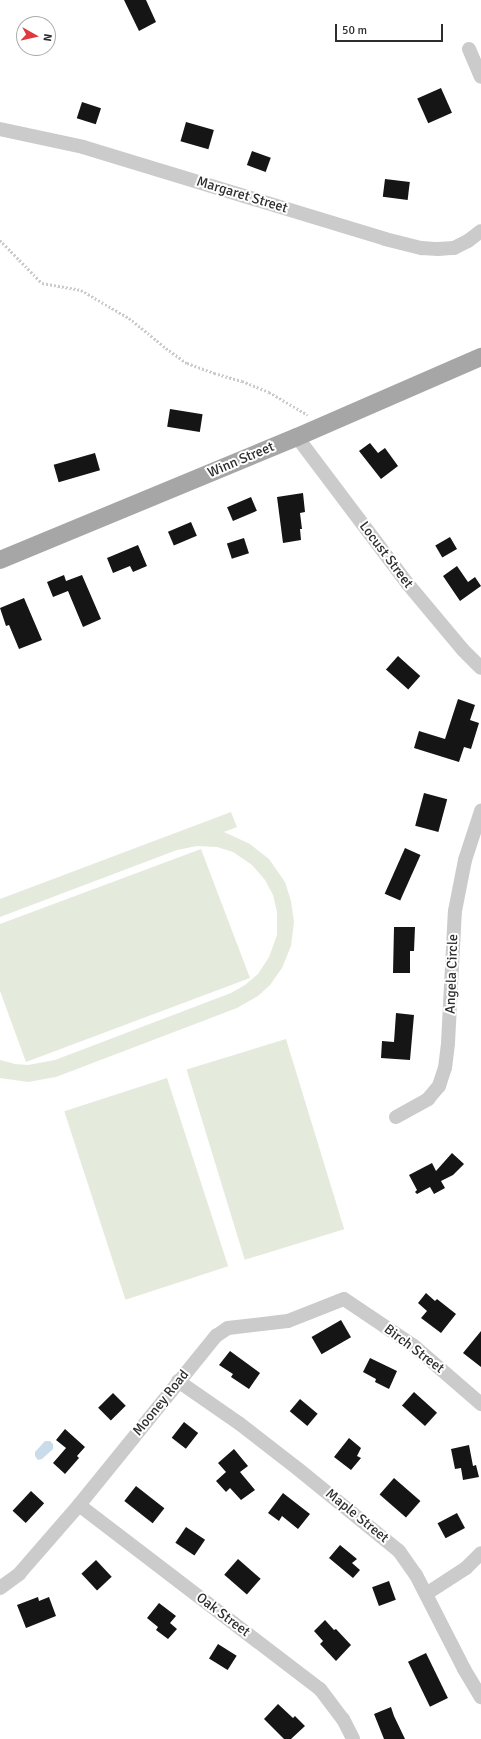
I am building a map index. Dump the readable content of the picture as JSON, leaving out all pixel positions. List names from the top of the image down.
{
  "streets": {
    "main road": ["Winn Street"],
    "street": [
      "Margaret Street",
      "Locust Street",
      "Angela Circle",
      "Birch Street",
      "Mooney Road",
      "Maple Street",
      "Oak Street"
    ]
  },
  "crossings": [
    ["Winn Street", "Locust Street"],
    ["Birch Street", "Mooney Road"],
    ["Mooney Road", "Maple Street"],
    ["Mooney Road", "Oak Street"]
  ],
  "scale_bar": "50 m",
  "north": "right"
}
